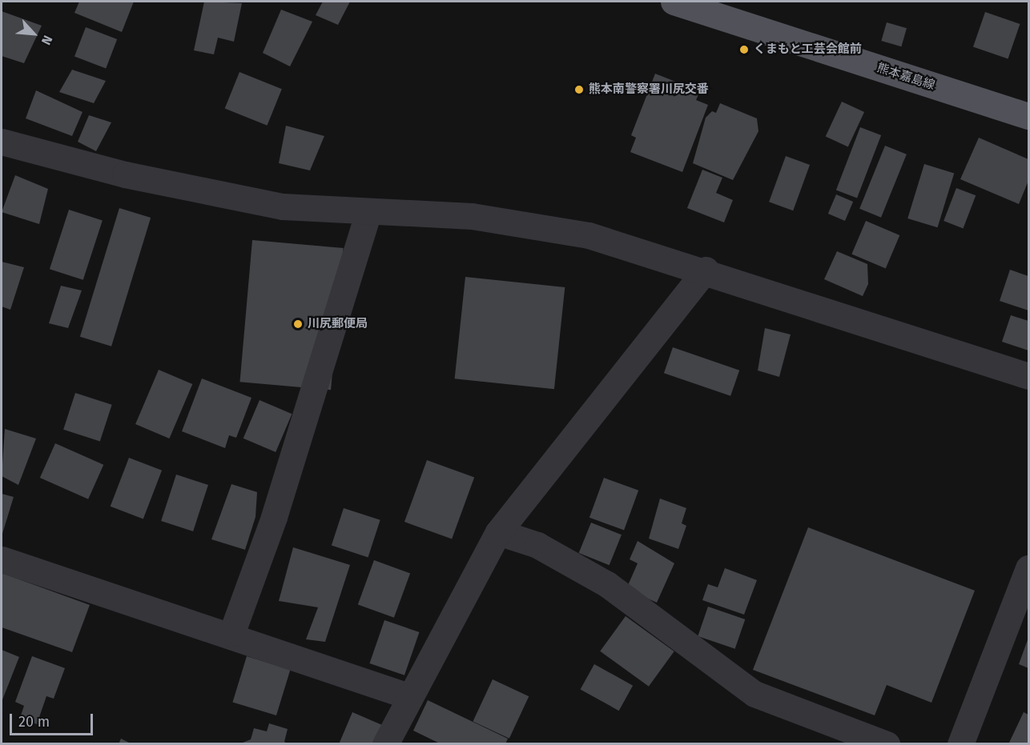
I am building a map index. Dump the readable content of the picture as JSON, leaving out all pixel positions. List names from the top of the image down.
{
  "streets": {
    "main road": ["熊本嘉島線"]
  },
  "places": ["くまもと工芸会館前", "熊本南警察署川尻交番", "川尻郵便局"],
  "scale_bar": "20 m",
  "north": "bottom right"
}
